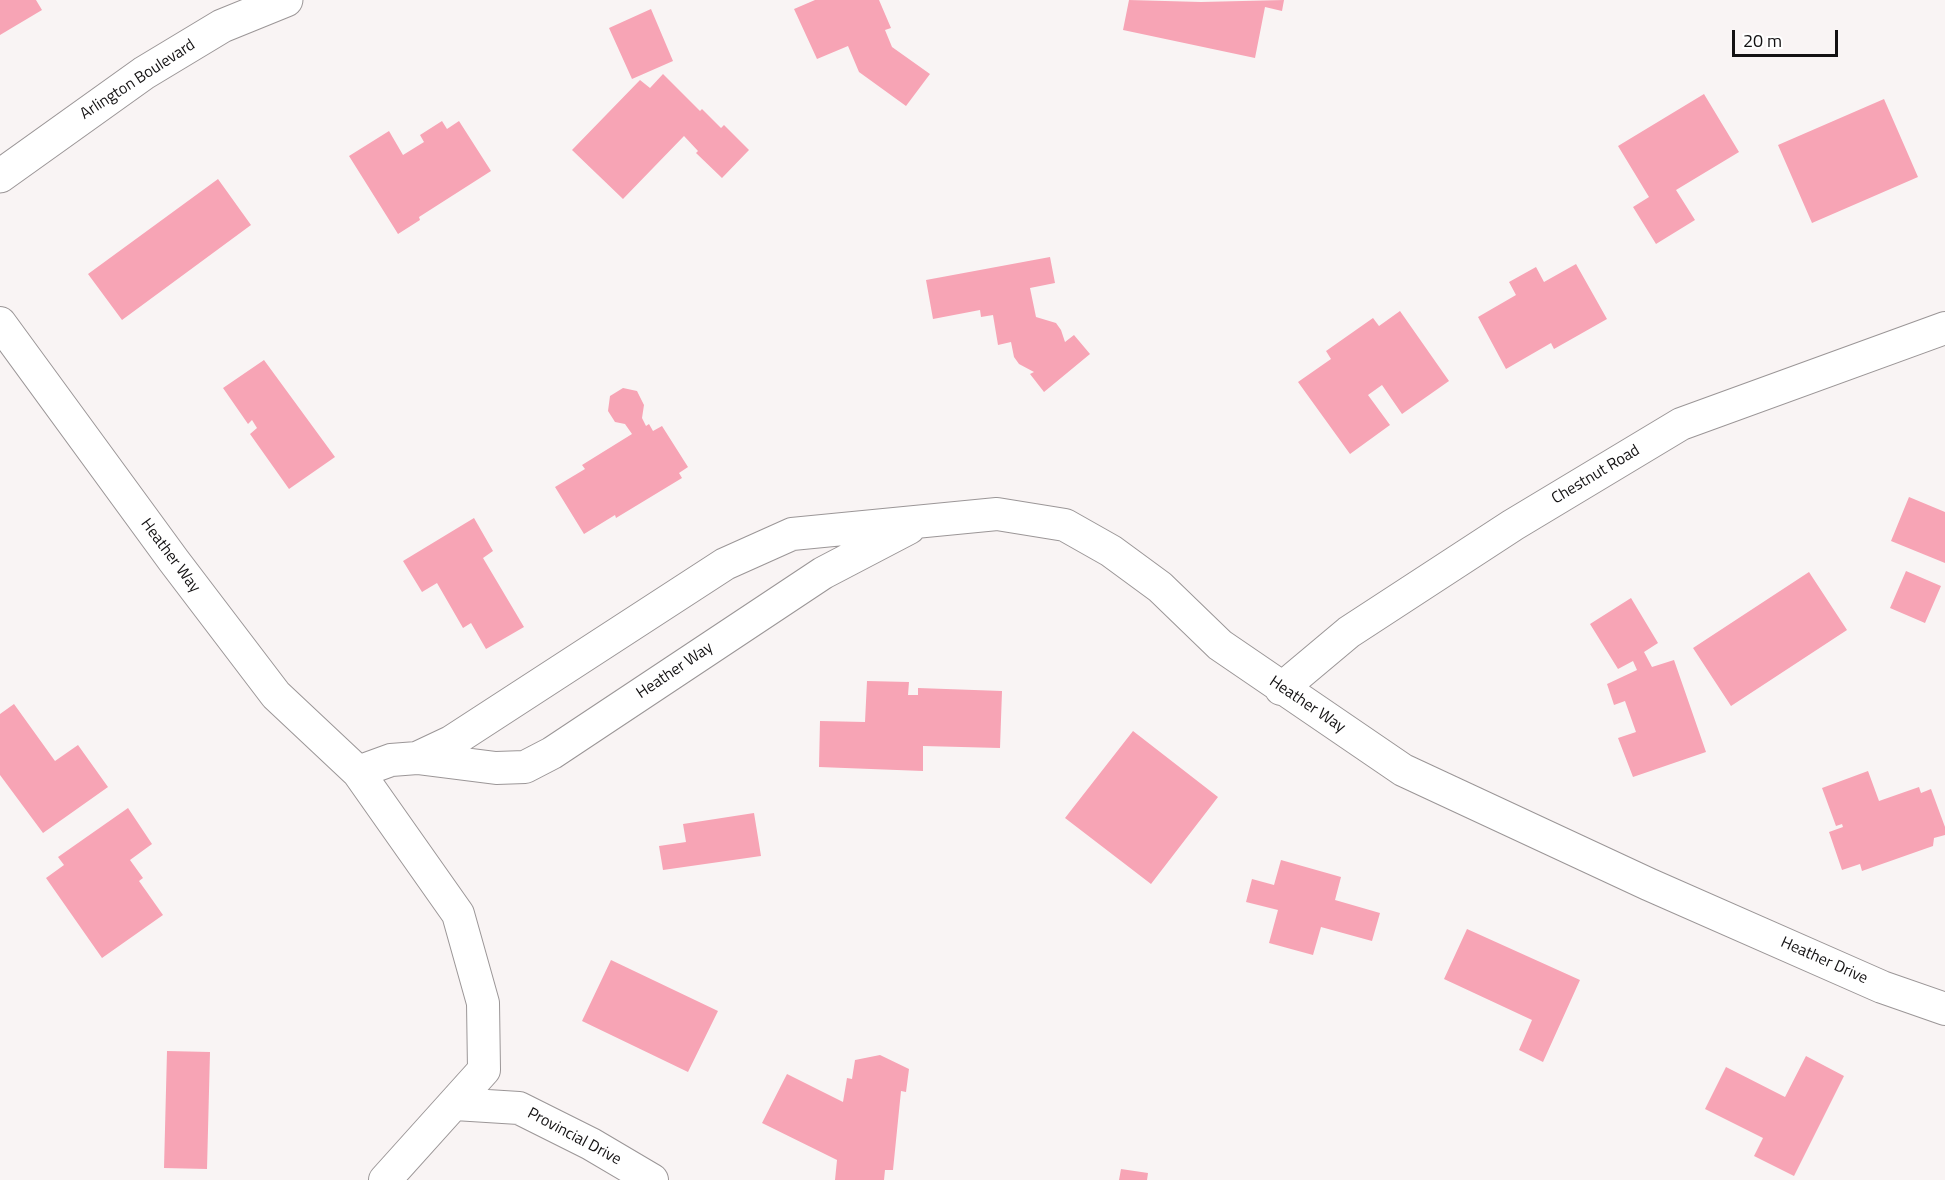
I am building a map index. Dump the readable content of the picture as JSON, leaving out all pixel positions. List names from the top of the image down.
{
  "streets": {
    "street": [
      "Arlington Boulevard",
      "Chestnut Road",
      "Heather Way",
      "Heather Drive",
      "Provincial Drive"
    ]
  },
  "crossings": [
    ["Chestnut Road", "Heather Way"],
    ["Heather Way", "Heather Drive"],
    ["Heather Way", "Provincial Drive"]
  ],
  "scale_bar": "20 m"
}
